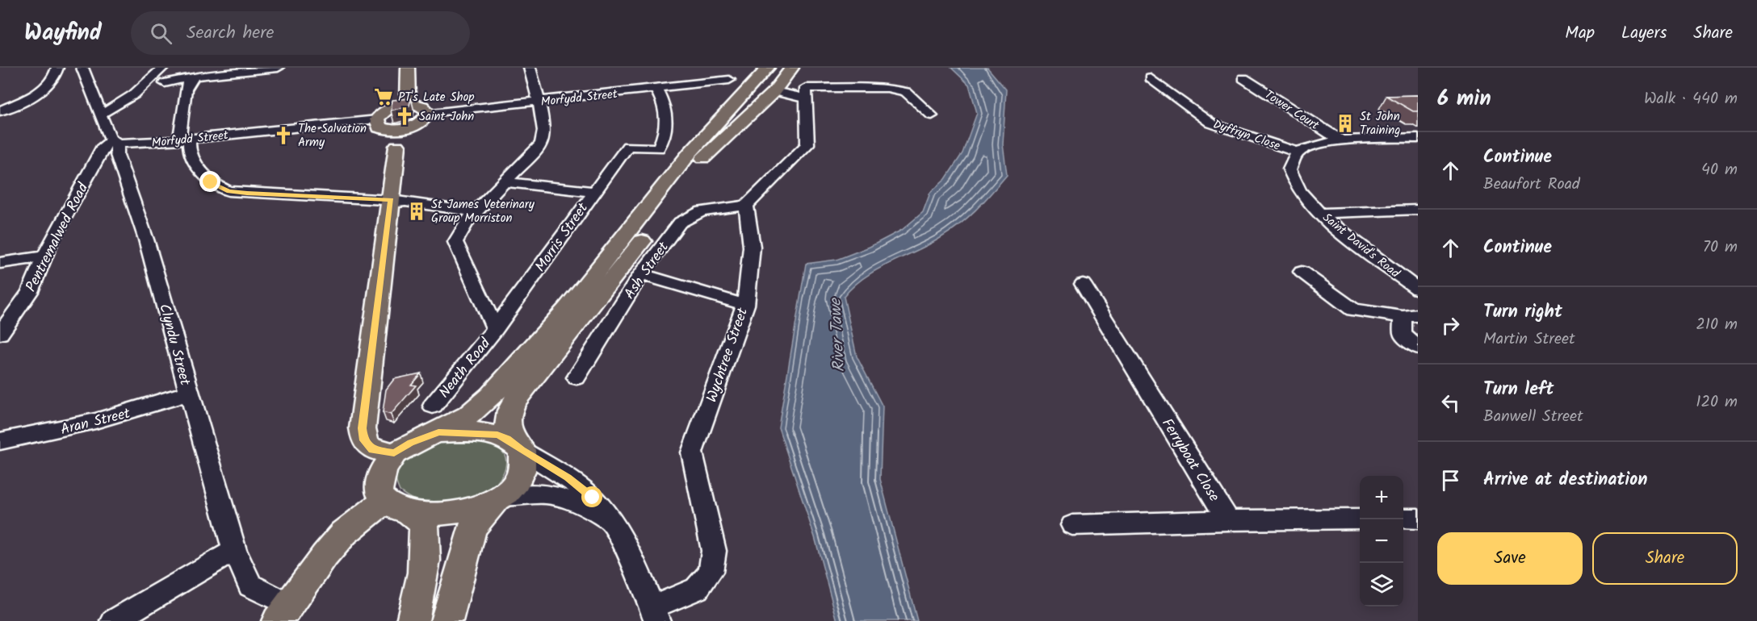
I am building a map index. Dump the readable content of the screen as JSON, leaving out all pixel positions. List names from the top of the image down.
{
  "streets": {
    "street": [
      "Morfydd Street",
      "Tower Court",
      "Dyffryn Close",
      "Pentremalwed Road",
      "Morris Street",
      "Saint David's Road",
      "Ash Street",
      "Clyndu Street",
      "Wychtree Street",
      "Neath Road",
      "Aran Street",
      "Ferryboat Close"
    ]
  },
  "crossings": [
    ["Morfydd Street", "Pentremalwed Road"],
    ["Morfydd Street", "Morris Street"],
    ["Morfydd Street", "Clyndu Street"],
    ["Dyffryn Close", "Saint David's Road"],
    ["Pentremalwed Road", "Clyndu Street"],
    ["Morris Street", "Neath Road"],
    ["Ash Street", "Wychtree Street"],
    ["Clyndu Street", "Aran Street"]
  ],
  "water": ["River Tawe"],
  "places": {
    "supermarket": ["PT's Late Shop"],
    "church": ["Saint John", "The Salvation Army"],
    "building": ["St John Training", "St James Veterinary Group Morriston"]
  },
  "page": {
    "header": "Wayfind",
    "search": "Search here",
    "nav": ["Map", "Layers", "Share"],
    "heading": ["6 min", "Walk · 440 m"],
    "list": [
      ["Continue", "Beaufort Road", "40 m"],
      ["Continue", "70 m"],
      ["Turn right", "Martin Street", "210 m"],
      ["Turn left", "Banwell Street", "120 m"],
      "Arrive at destination"
    ],
    "map_buttons": ["+", "−"],
    "buttons": ["Save", "Share"]
  }
}
